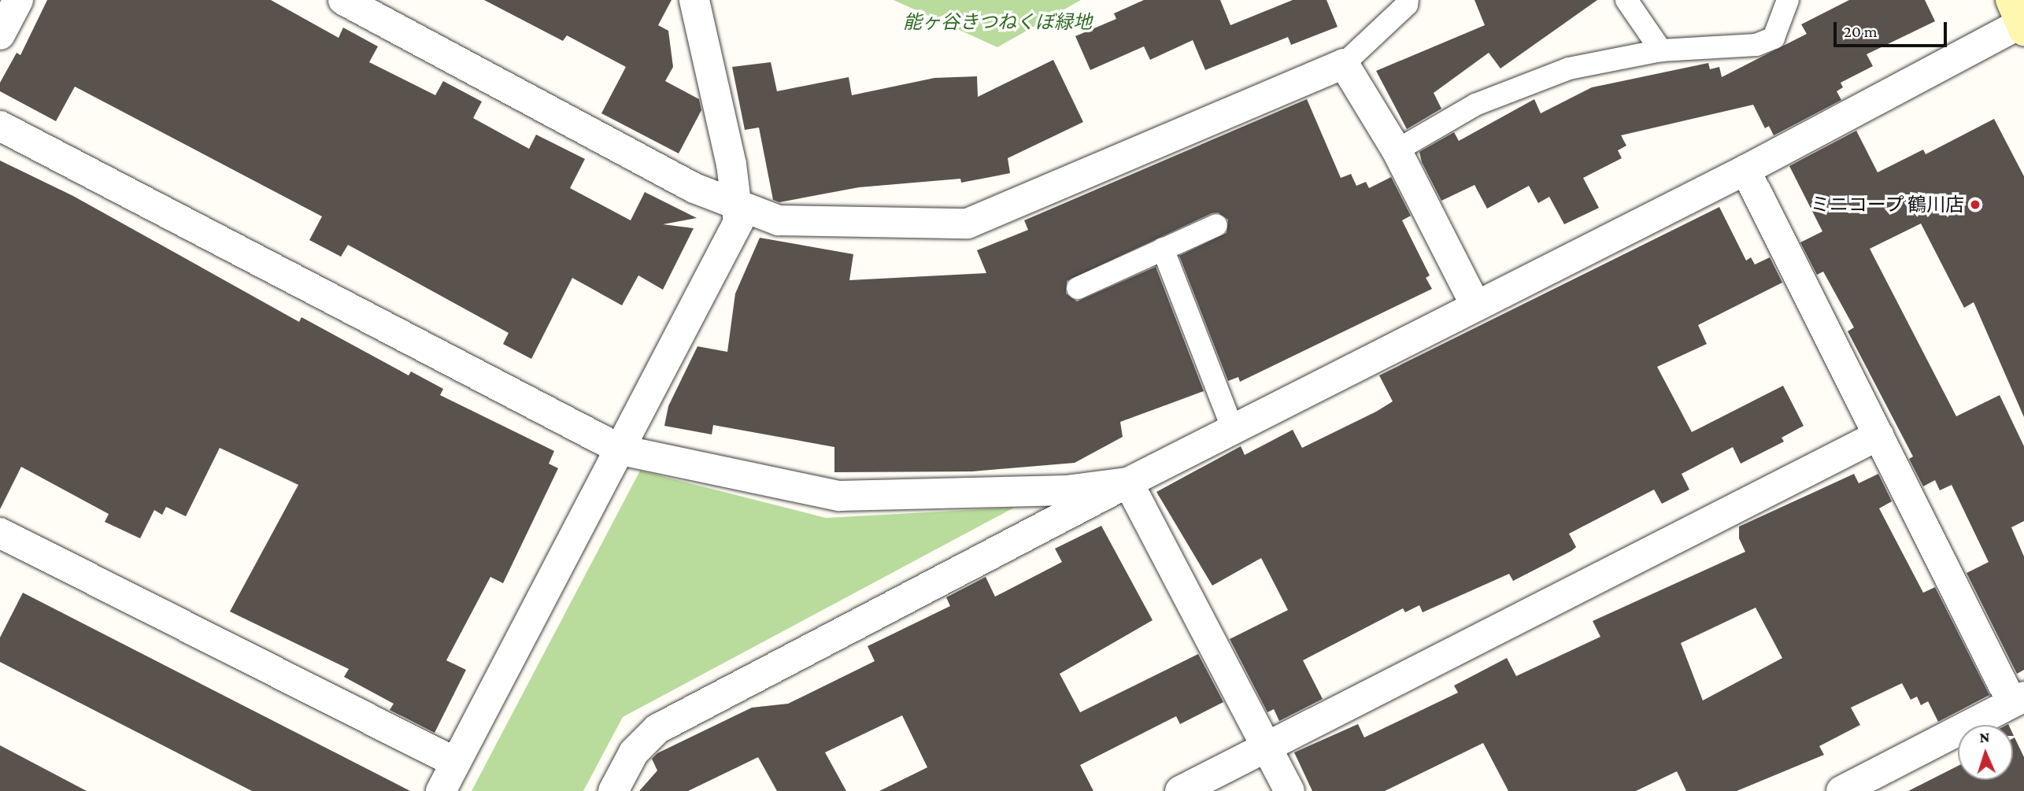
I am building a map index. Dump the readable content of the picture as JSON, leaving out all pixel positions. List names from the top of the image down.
{
  "parks": ["能ヶ谷きつねくぼ緑地"],
  "places": ["ミニコープ 鶴川店"],
  "scale_bar": "20 m",
  "north": "top"
}
